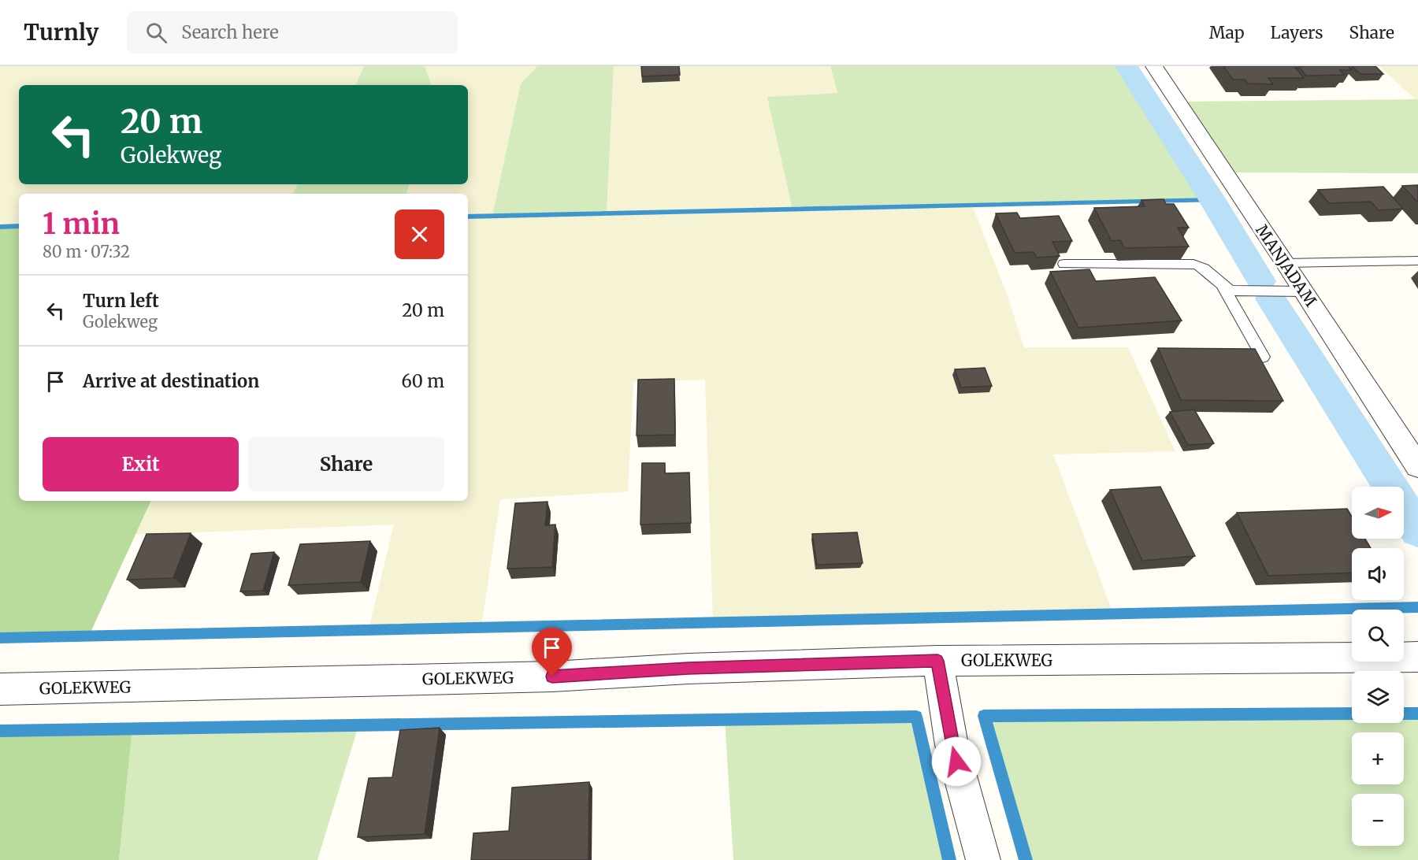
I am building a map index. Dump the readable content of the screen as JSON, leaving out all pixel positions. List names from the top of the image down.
{
  "streets": {
    "street": ["MANJADAM", "GOLEKWEG"]
  },
  "north": "right",
  "page": {
    "header": "Turnly",
    "search": "Search here",
    "nav": ["Map", "Layers", "Share"],
    "turn": ["20 m", "Golekweg"],
    "heading": ["1 min", "80 m · 07:32"],
    "list": [
      {
        "name": "Turn left",
        "note": "Golekweg",
        "value": "20 m"
      },
      {
        "name": "Arrive at destination",
        "value": "60 m"
      }
    ],
    "buttons": ["Exit", "Share"],
    "map_buttons": ["+", "−"]
  }
}
